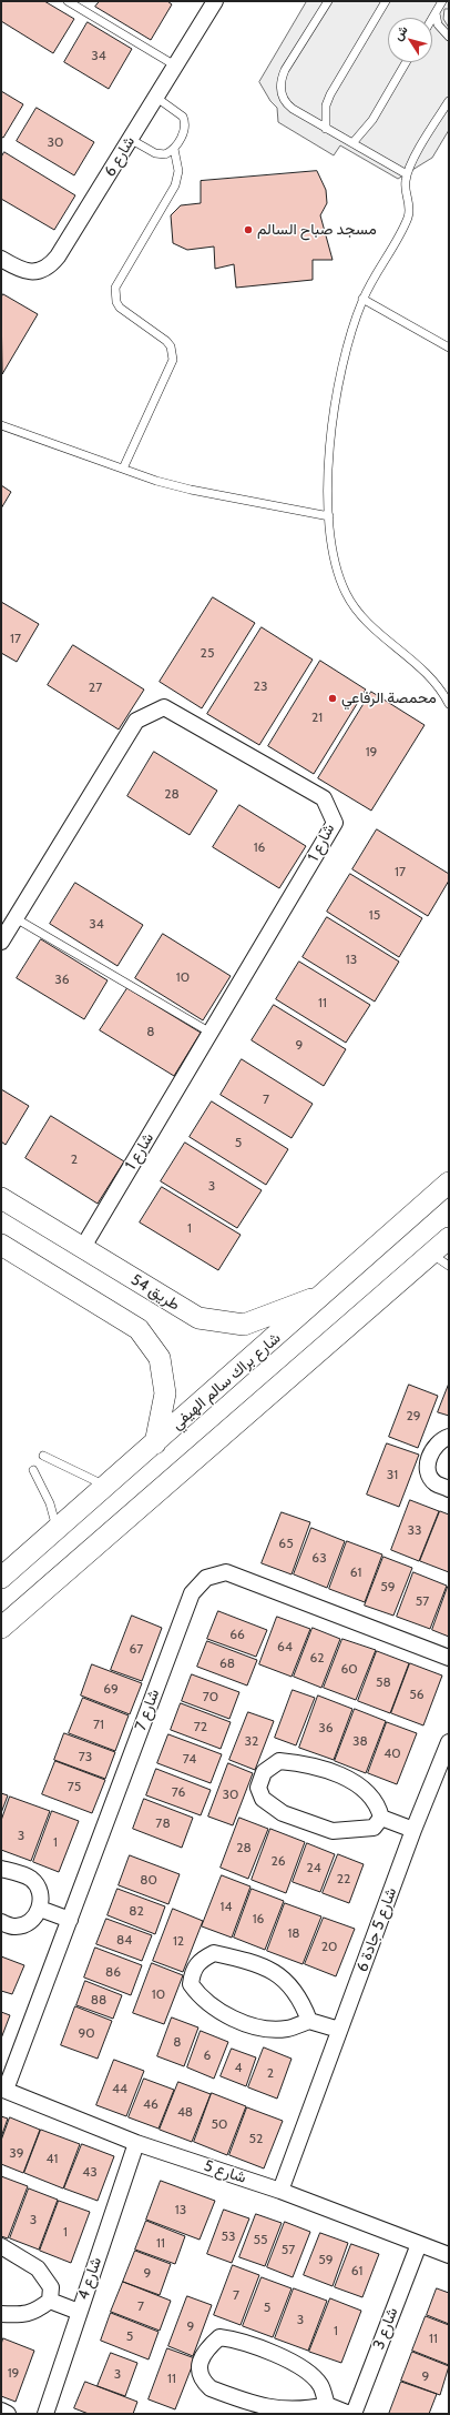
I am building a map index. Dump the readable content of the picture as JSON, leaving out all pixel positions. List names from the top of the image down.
{
  "streets": {
    "main road": ["طريق 54", "شارع براك سالم الهيفي"],
    "street": [
      "شارع 6",
      "شارع 1",
      "شارع 7",
      "شارع 5 جادة 6",
      "شارع 5",
      "شارع 4",
      "شارع 3"
    ]
  },
  "crossings": [
    ["شارع 1", "طريق 54"],
    ["طريق 54", "شارع براك سالم الهيفي"],
    ["شارع 7", "شارع 5"],
    ["شارع 5 جادة 6", "شارع 5"],
    ["شارع 5", "شارع 4"],
    ["شارع 5", "شارع 3"]
  ],
  "places": ["مسجد صباح السالم", "محمصة الرفاعي"],
  "house_numbers": [
    "34",
    "30",
    "17",
    "25",
    "23",
    "27",
    "21",
    "19",
    "28",
    "16",
    "17",
    "15",
    "34",
    "13",
    "10",
    "36",
    "11",
    "8",
    "9",
    "7",
    "5",
    "2",
    "3",
    "1",
    "29",
    "31",
    "33",
    "65",
    "63",
    "61",
    "59",
    "57",
    "66",
    "64",
    "67",
    "62",
    "68",
    "60",
    "58",
    "69",
    "56",
    "70",
    "71",
    "72",
    "36",
    "32",
    "38",
    "40",
    "73",
    "74",
    "75",
    "76",
    "30",
    "78",
    "3",
    "1",
    "28",
    "26",
    "24",
    "22",
    "80",
    "14",
    "82",
    "16",
    "18",
    "84",
    "12",
    "20",
    "86",
    "10",
    "88",
    "90",
    "8",
    "6",
    "4",
    "2",
    "44",
    "46",
    "48",
    "50",
    "52",
    "39",
    "41",
    "43",
    "13",
    "3",
    "1",
    "53",
    "55",
    "11",
    "57",
    "59",
    "61",
    "9",
    "7",
    "7",
    "5",
    "3",
    "9",
    "1",
    "5",
    "11",
    "19",
    "3",
    "9",
    "11"
  ],
  "north": "top left"
}
